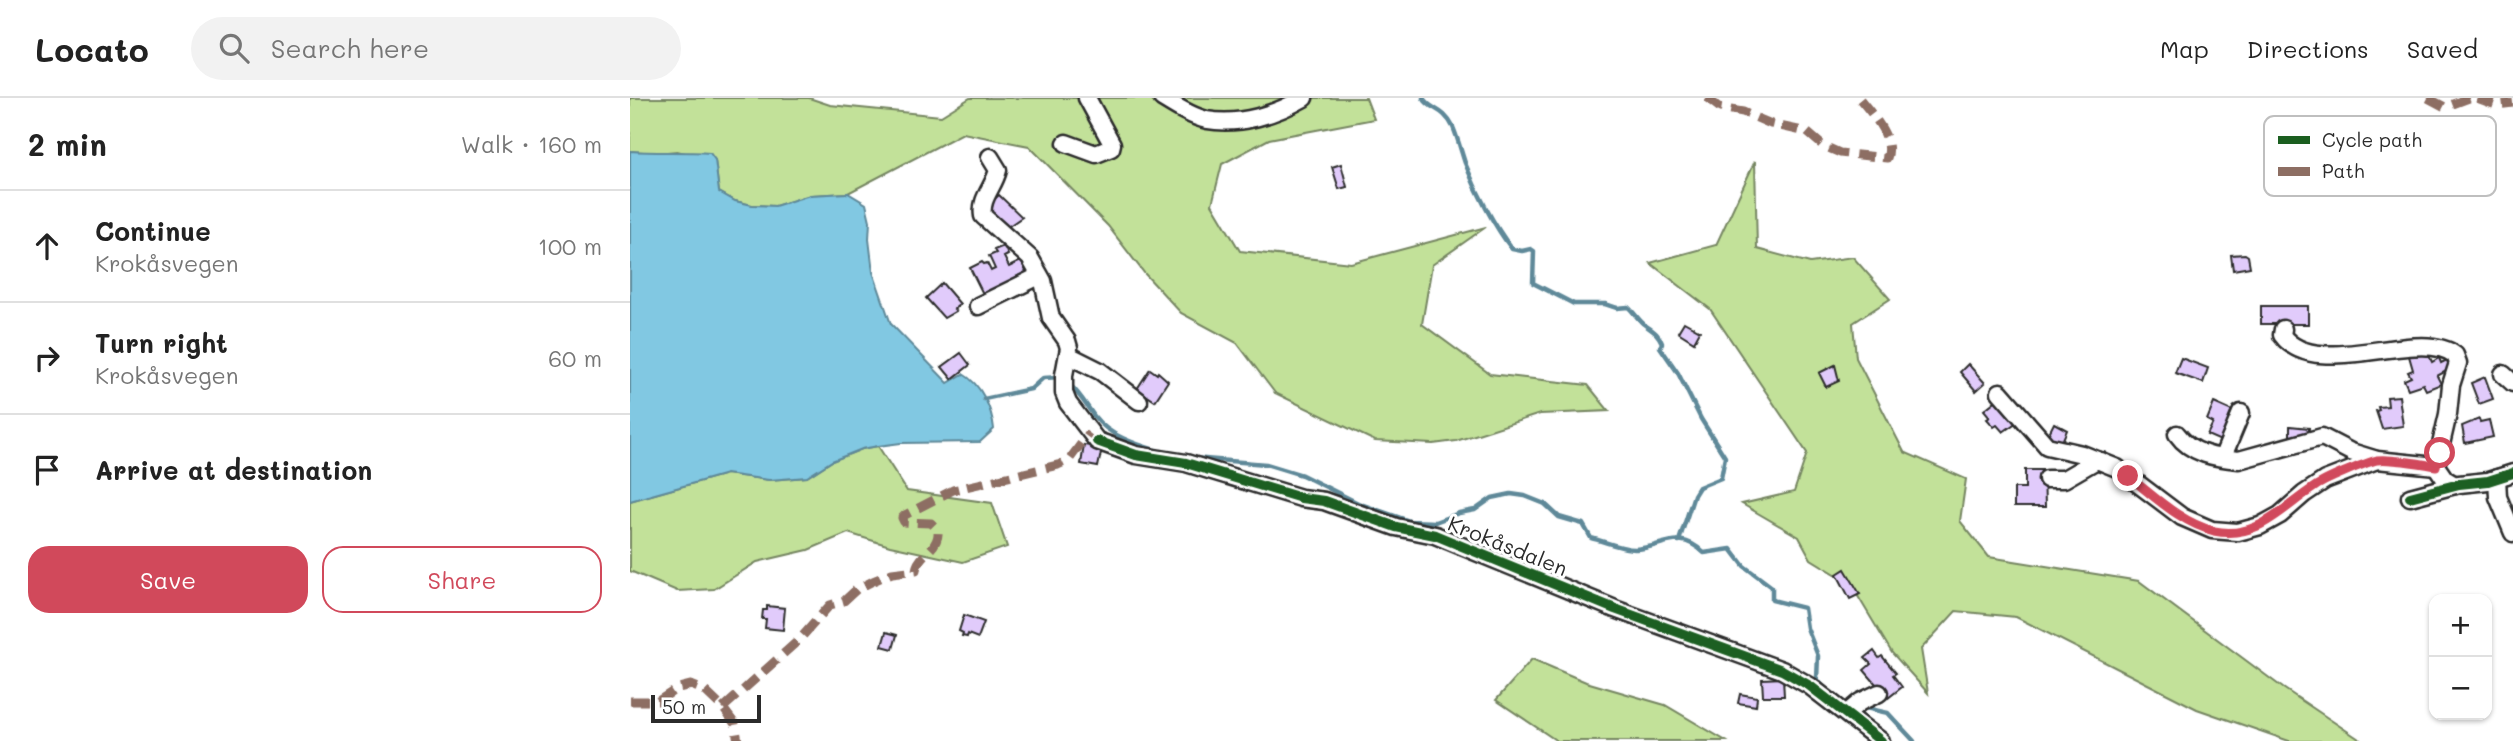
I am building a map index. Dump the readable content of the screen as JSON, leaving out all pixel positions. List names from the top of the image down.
{
  "streets": {
    "street": ["Krokåsdalen"]
  },
  "legend": ["Cycle path", "Path"],
  "scale_bar": "50 m",
  "page": {
    "header": "Locato",
    "search": "Search here",
    "nav": ["Map", "Directions", "Saved"],
    "heading": ["2 min", "Walk · 160 m"],
    "list": [
      ["Continue", "Krokåsvegen", "100 m"],
      ["Turn right", "Krokåsvegen", "60 m"],
      "Arrive at destination"
    ],
    "buttons": ["Save", "Share"],
    "map_buttons": ["+", "−"],
    "scale": "50 m"
  }
}
